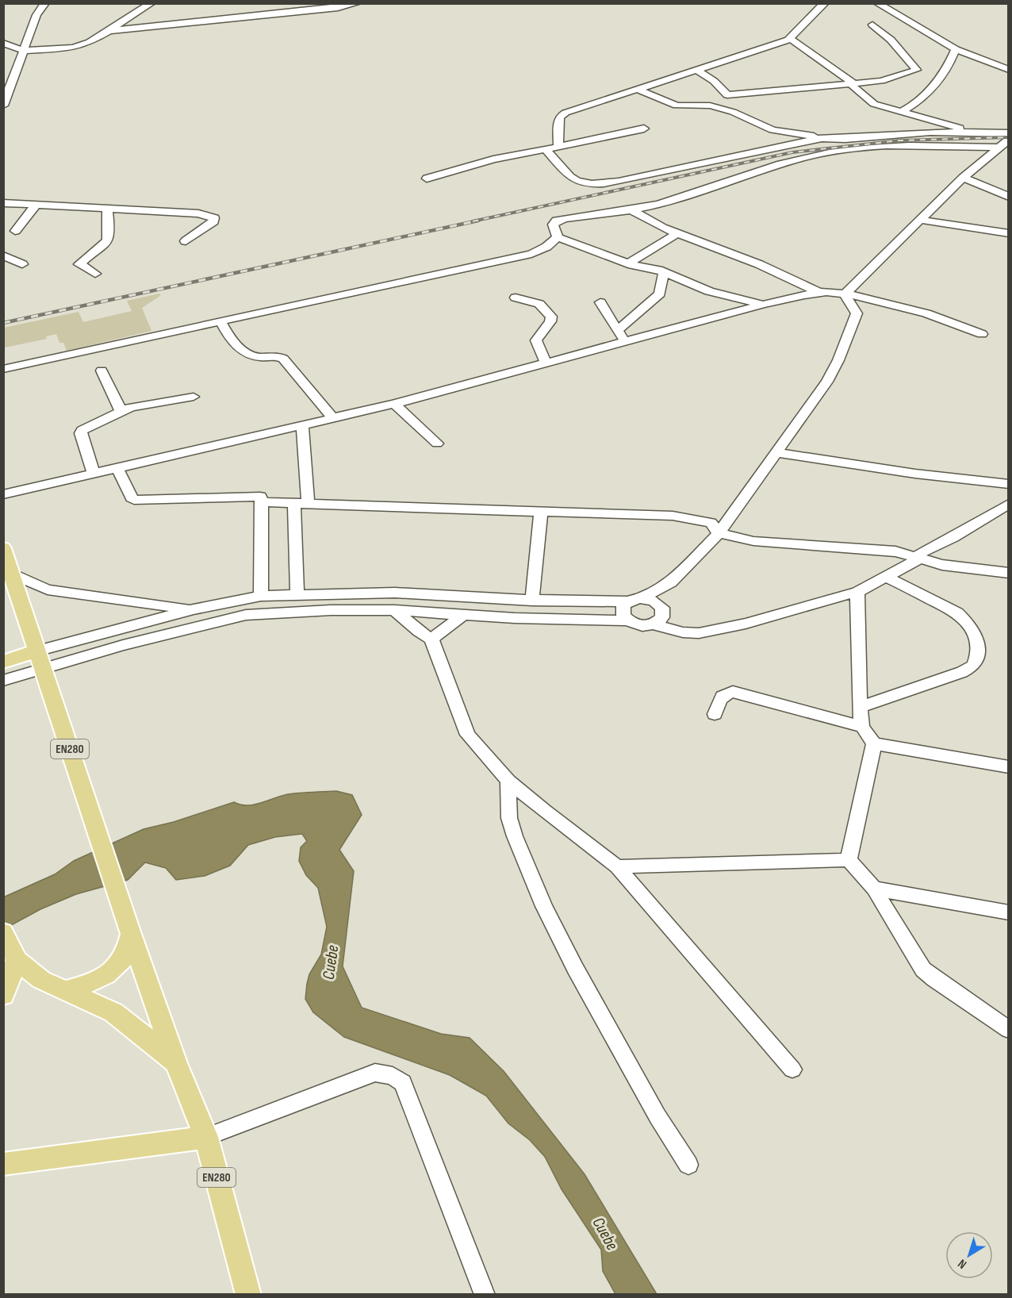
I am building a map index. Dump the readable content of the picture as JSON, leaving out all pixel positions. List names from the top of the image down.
{
  "streets": {
    "main road": ["EN280"]
  },
  "water": ["Cuebe"],
  "north": "bottom left"
}
